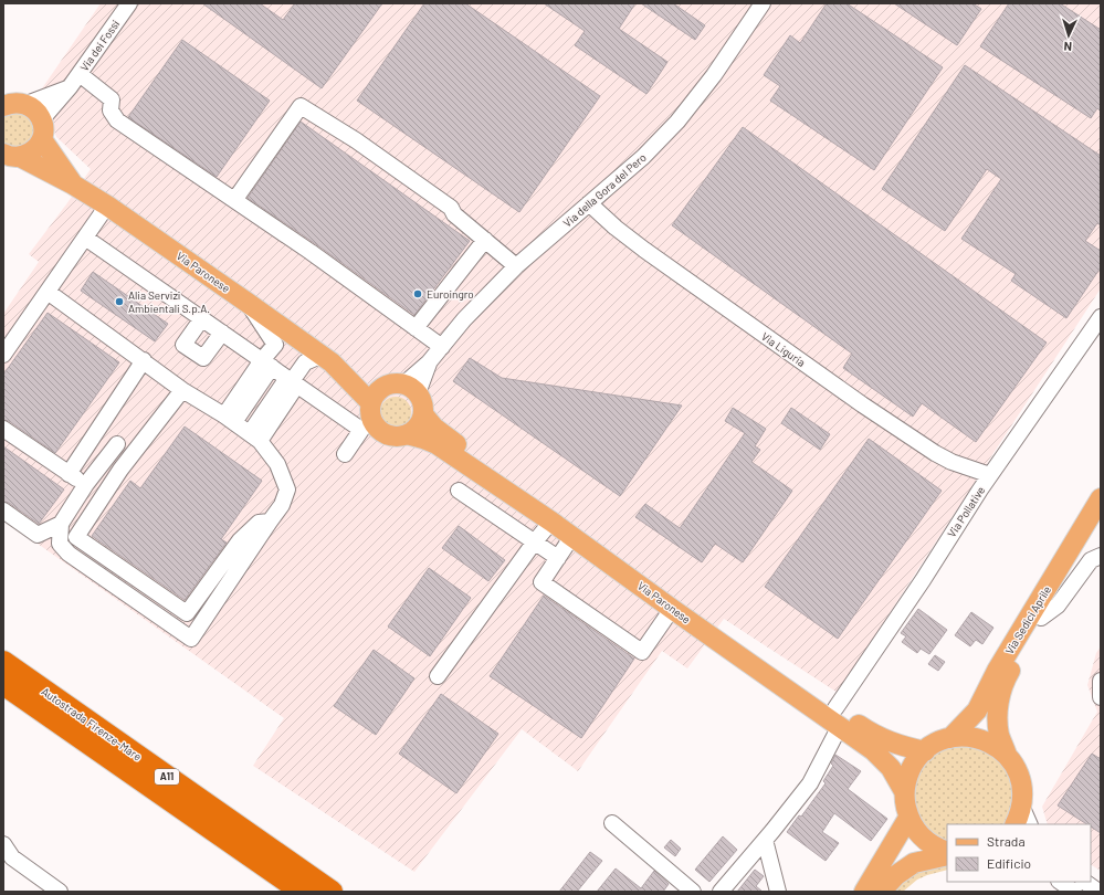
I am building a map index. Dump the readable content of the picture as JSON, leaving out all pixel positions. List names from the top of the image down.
{
  "streets": {
    "highway": ["Autostrada Firenze-Mare", "A11"],
    "main road": ["Via Paronese", "Via Sedici Aprile"],
    "street": [
      "Via dei Fossi",
      "Via della Gora del Pero",
      "Via Liguria",
      "Via Pollative"
    ]
  },
  "crossings": [
    ["Via della Gora del Pero", "Via Paronese"],
    ["Via della Gora del Pero", "Via Liguria"],
    ["Via Paronese", "Via Pollative"],
    ["Via Paronese", "Via Sedici Aprile"],
    ["Via Liguria", "Via Pollative"]
  ],
  "places": ["Euroingro", "Alia Servizi Ambientali S.p.A."],
  "legend": ["Strada", "Edificio"],
  "north": "bottom"
}
